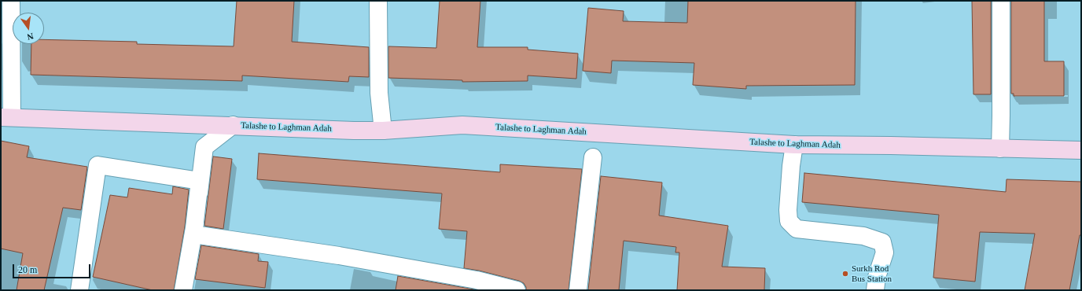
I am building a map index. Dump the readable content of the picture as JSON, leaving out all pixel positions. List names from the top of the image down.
{
  "streets": {
    "main road": ["Talashe to Laghman Adah"]
  },
  "places": ["Surkh Rod Bus Station"],
  "scale_bar": "20 m",
  "north": "bottom"
}
